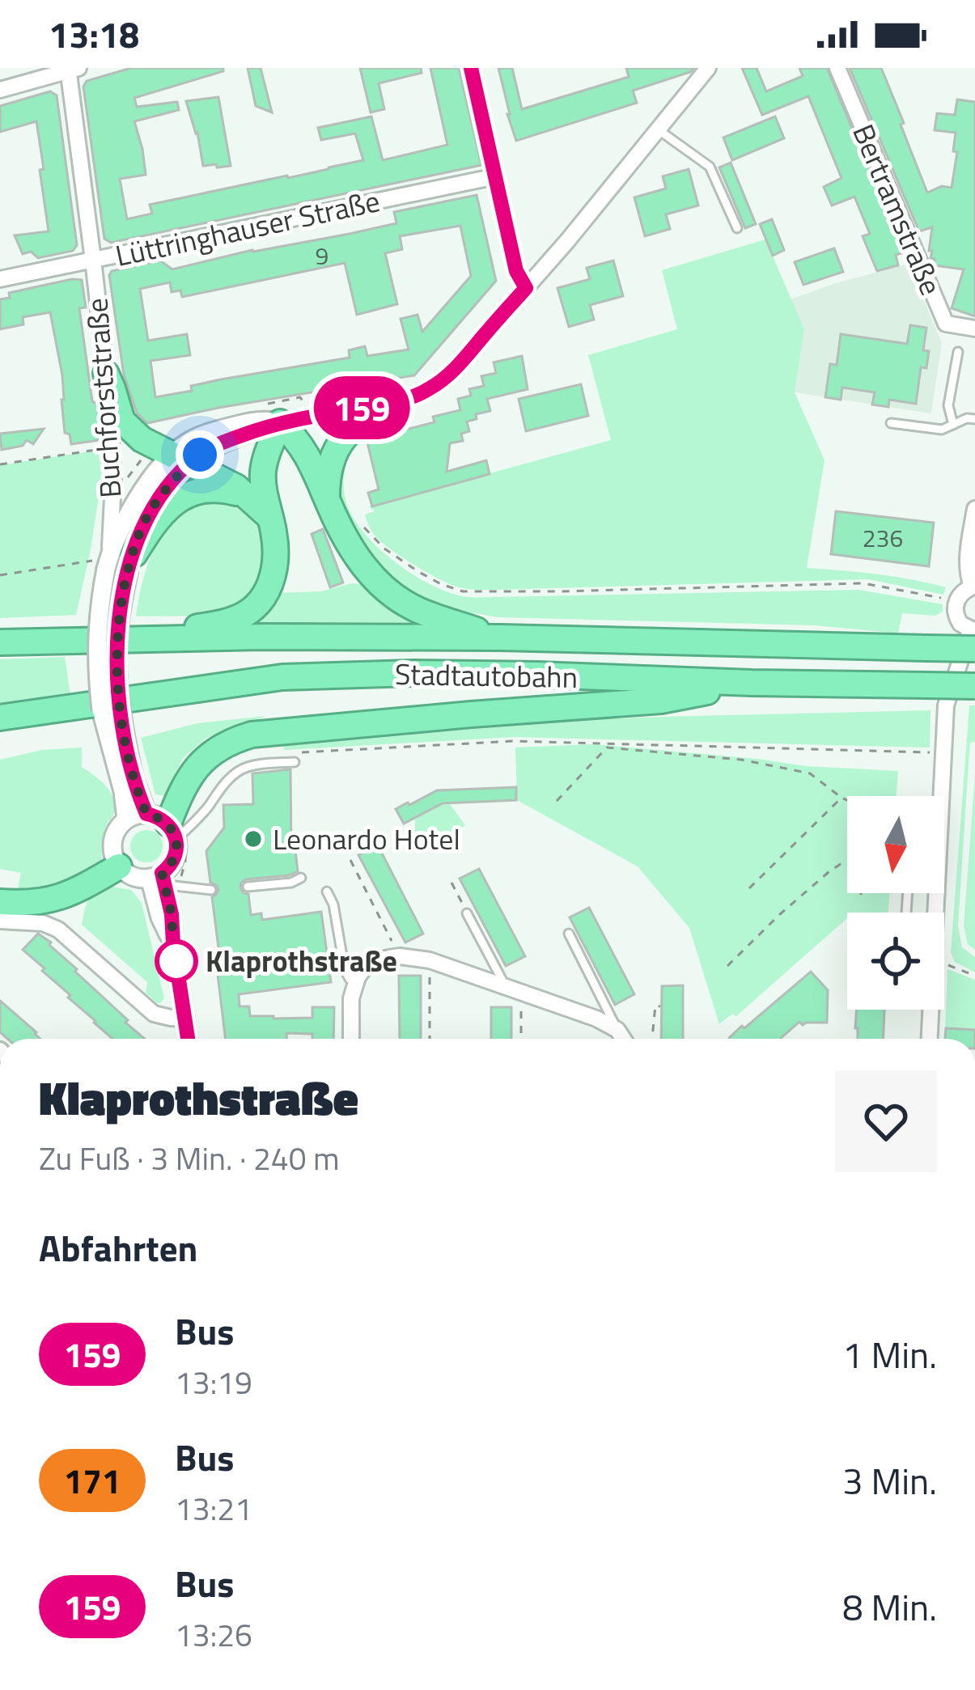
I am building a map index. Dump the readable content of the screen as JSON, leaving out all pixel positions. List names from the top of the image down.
{
  "streets": {
    "highway": ["Stadtautobahn"],
    "street": ["Bertramstraße", "Lüttringhauser Straße", "Buchforststraße"]
  },
  "crossings": [
    ["Lüttringhauser Straße", "Buchforststraße"]
  ],
  "places": ["Leonardo Hotel", "Klaprothstraße"],
  "lines": ["bus line 159"],
  "house_numbers": ["9", "236"],
  "north": "bottom",
  "page": {
    "status": "13:18",
    "on_map": "159",
    "heading": [
      ["Klaprothstraße", "Zu Fuß · 3 Min. · 240 m"],
      "Abfahrten"
    ],
    "list": [
      {
        "mark": "159",
        "name": "Bus",
        "note": "13:19",
        "value": "1 Min."
      },
      {
        "mark": "171",
        "name": "Bus",
        "note": "13:21",
        "value": "3 Min."
      },
      {
        "mark": "159",
        "name": "Bus",
        "note": "13:26",
        "value": "8 Min."
      }
    ]
  }
}
